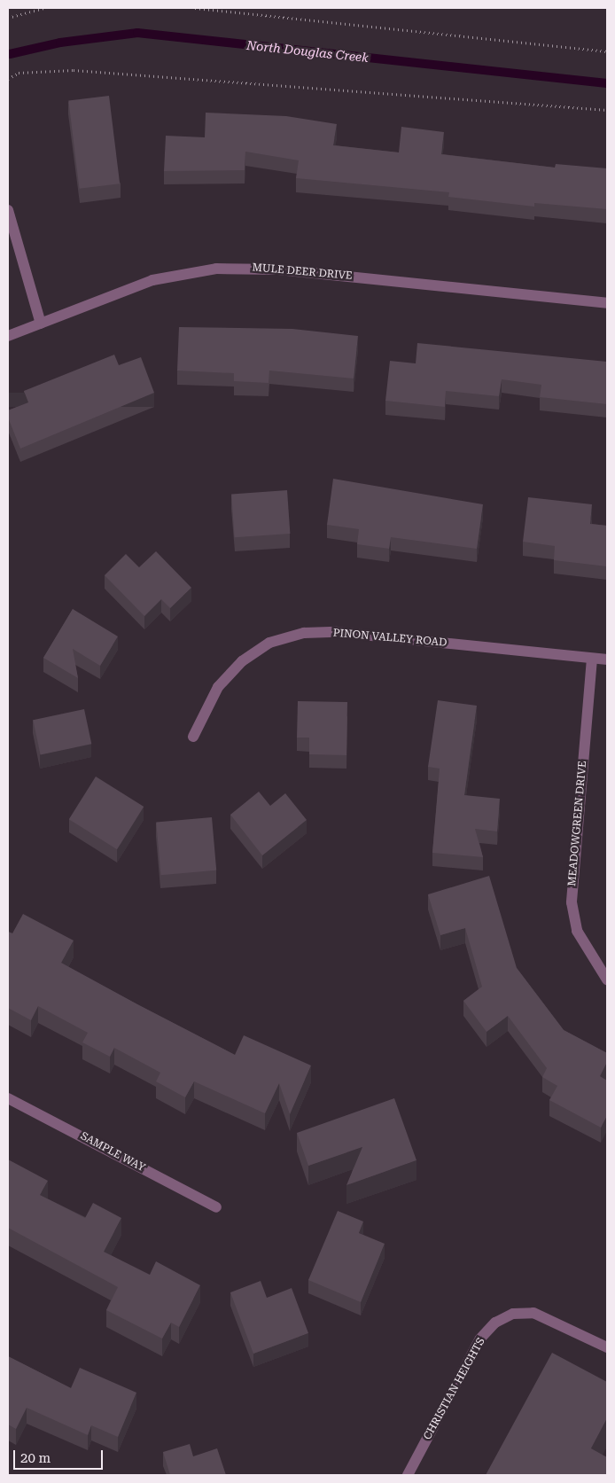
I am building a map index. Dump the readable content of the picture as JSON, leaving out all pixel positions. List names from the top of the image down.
{
  "streets": {
    "street": [
      "MULE DEER DRIVE",
      "PINON VALLEY ROAD",
      "MEADOWGREEN DRIVE",
      "SAMPLE WAY",
      "CHRISTIAN HEIGHTS"
    ]
  },
  "crossings": [
    ["PINON VALLEY ROAD", "MEADOWGREEN DRIVE"]
  ],
  "water": ["North Douglas Creek"],
  "scale_bar": "20 m"
}
